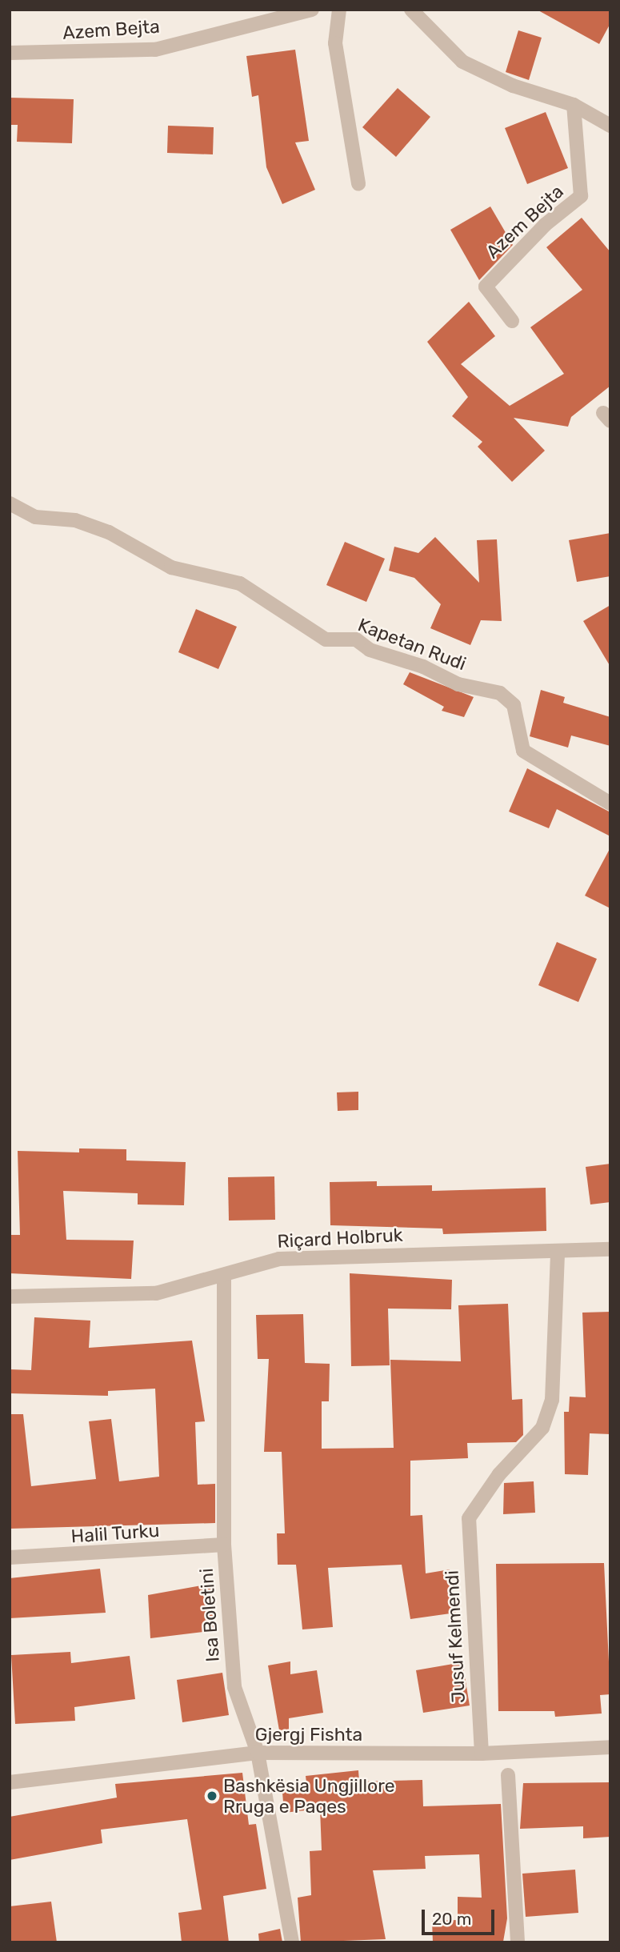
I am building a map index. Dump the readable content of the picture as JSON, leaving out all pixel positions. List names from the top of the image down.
{
  "streets": {
    "street": [
      "Azem Bejta",
      "Kapetan Rudi",
      "Riçard Holbruk",
      "Halil Turku",
      "Isa Boletini",
      "Jusuf Kelmendi",
      "Gjergj Fishta"
    ]
  },
  "crossings": [
    ["Riçard Holbruk", "Isa Boletini"],
    ["Riçard Holbruk", "Jusuf Kelmendi"],
    ["Halil Turku", "Isa Boletini"],
    ["Isa Boletini", "Gjergj Fishta"],
    ["Jusuf Kelmendi", "Gjergj Fishta"]
  ],
  "places": ["Bashkësia Ungjillore Rruga e Paqes"],
  "scale_bar": "20 m"
}
